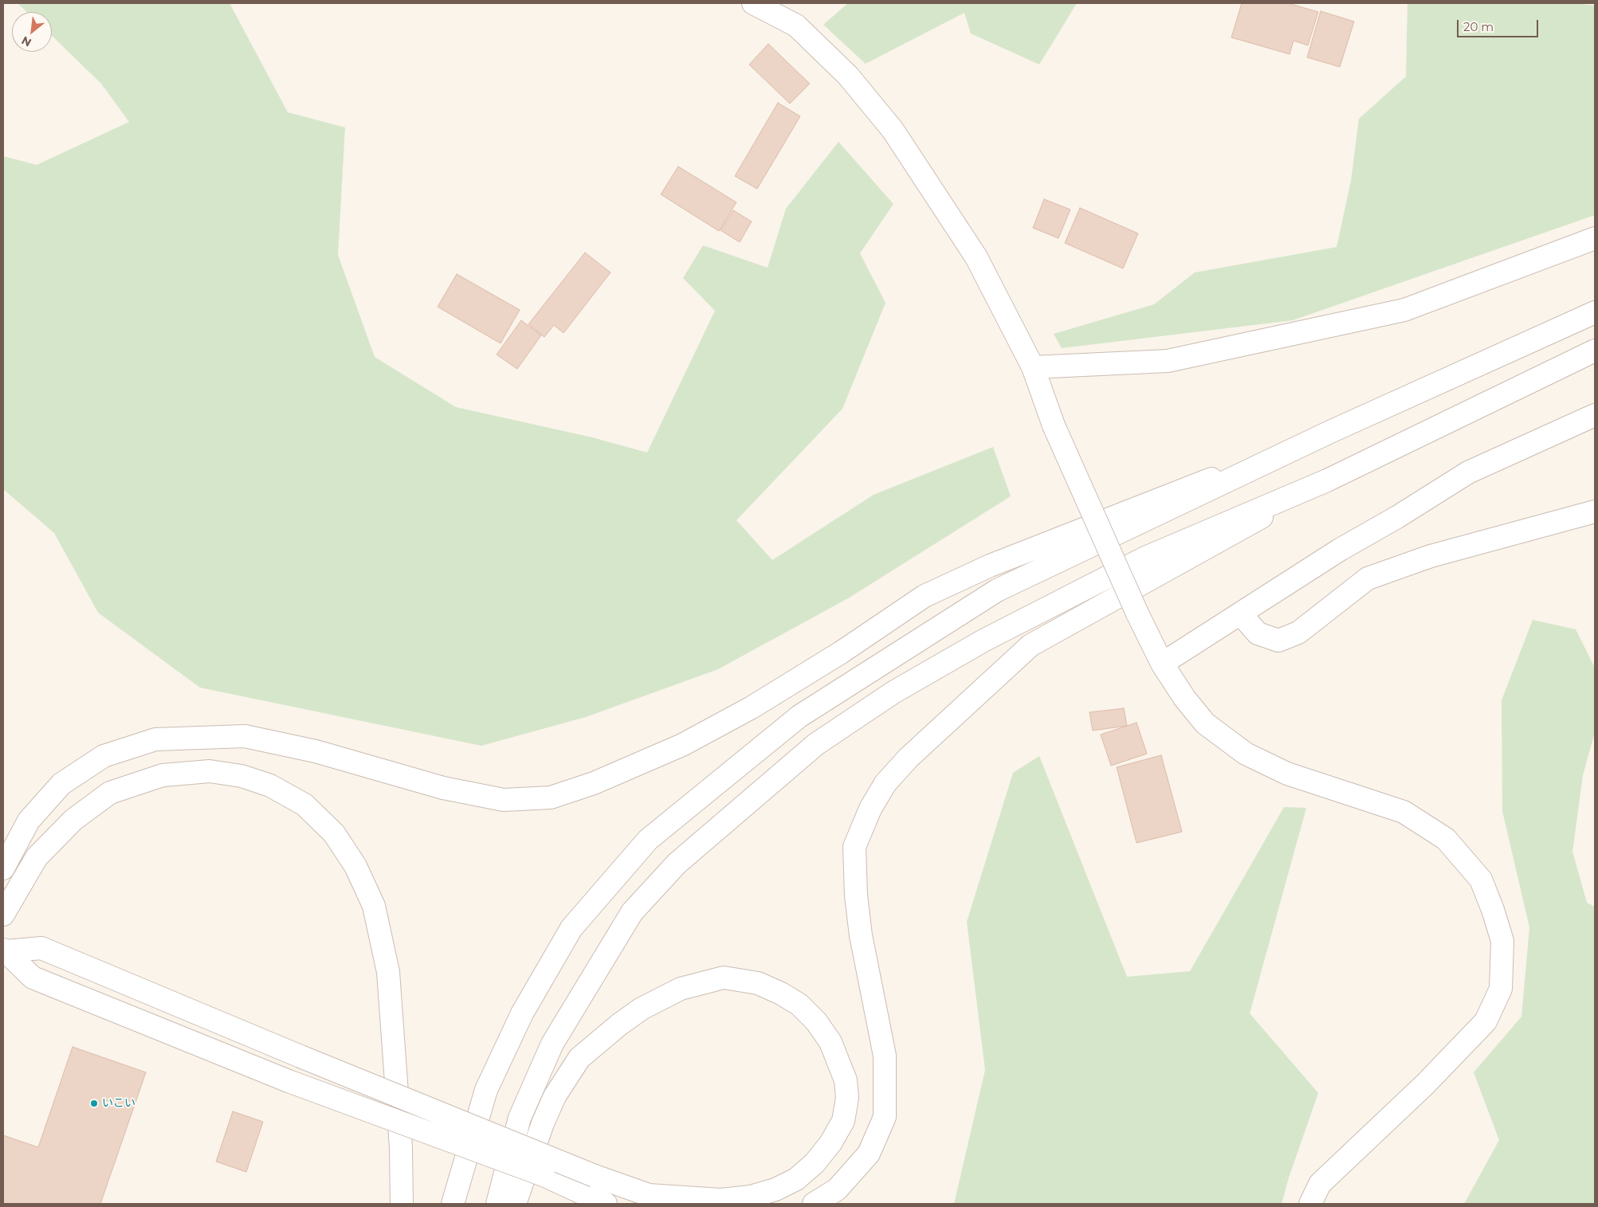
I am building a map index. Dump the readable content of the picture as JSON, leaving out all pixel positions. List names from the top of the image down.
{
  "places": ["いこい"],
  "scale_bar": "20 m",
  "north": "bottom left"
}
